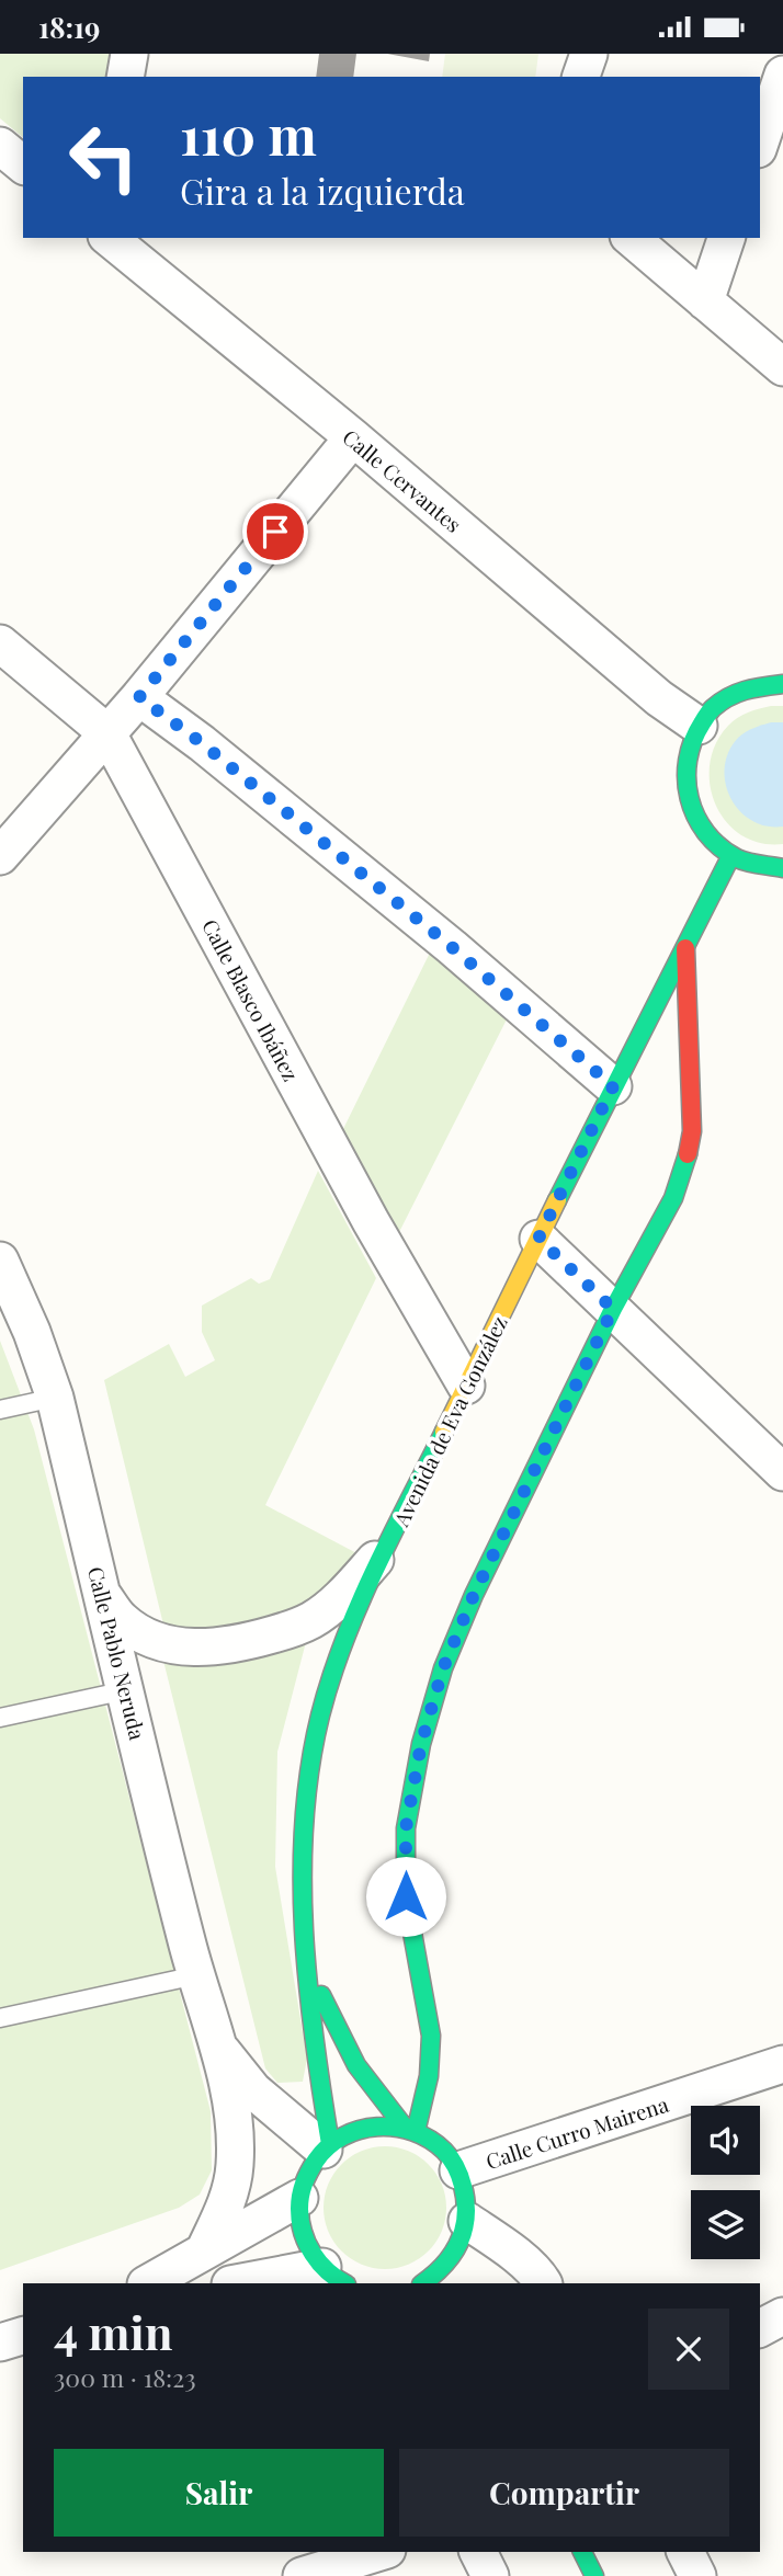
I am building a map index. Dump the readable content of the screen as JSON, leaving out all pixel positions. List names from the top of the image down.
{
  "streets": {
    "main road": ["Avenida de Eva González"],
    "street": [
      "Calle Cervantes",
      "Calle Blasco Ibáñez",
      "Calle Pablo Neruda",
      "Calle Curro Mairena"
    ]
  },
  "crossings": [
    ["Calle Blasco Ibáñez", "Avenida de Eva González"]
  ],
  "page": {
    "status": "18:19",
    "turn": ["110 m", "Gira a la izquierda"],
    "heading": ["4 min", "300 m · 18:23"],
    "buttons": ["Salir", "Compartir"]
  }
}
